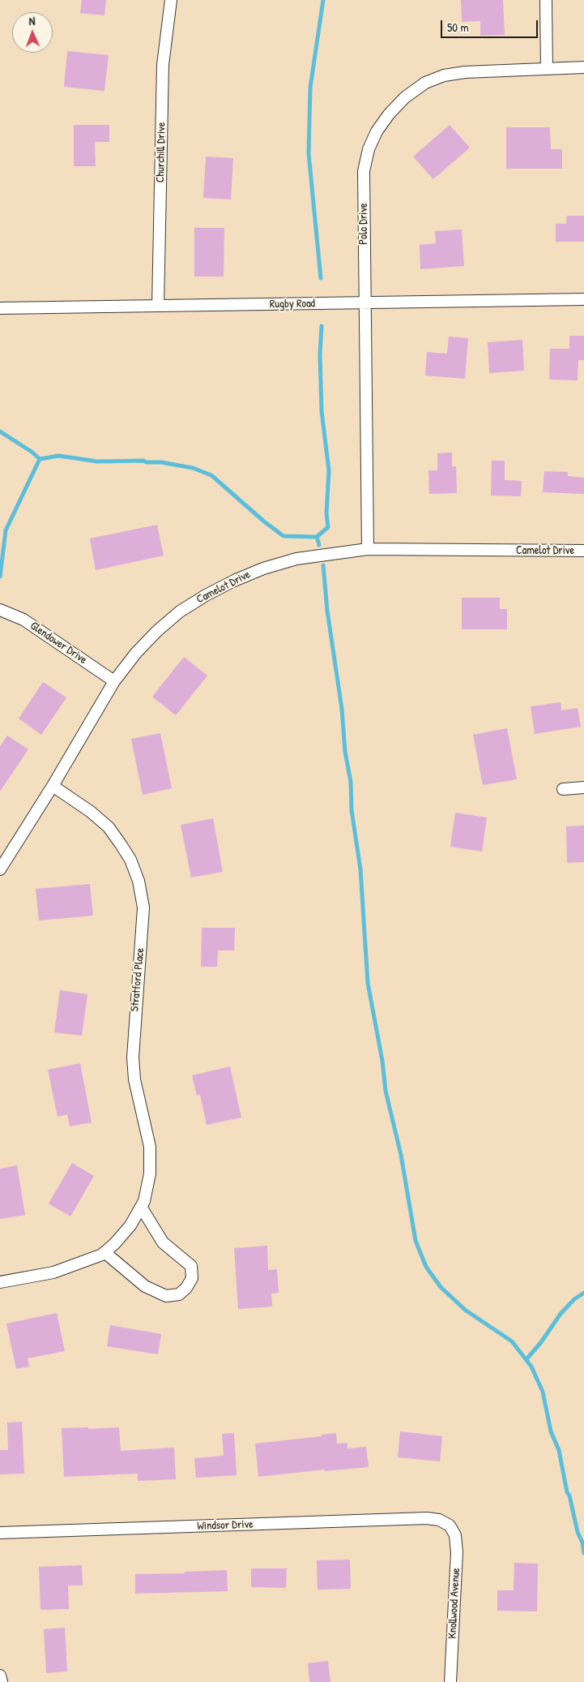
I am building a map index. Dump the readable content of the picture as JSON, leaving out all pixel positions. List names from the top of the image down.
{
  "streets": {
    "street": [
      "Churchill Drive",
      "Polo Drive",
      "Rugby Road",
      "Camelot Drive",
      "Glendower Drive",
      "Stratford Place",
      "Windsor Drive",
      "Knollwood Avenue"
    ]
  },
  "crossings": [
    ["Churchill Drive", "Rugby Road"],
    ["Polo Drive", "Rugby Road"],
    ["Polo Drive", "Camelot Drive"],
    ["Camelot Drive", "Glendower Drive"],
    ["Camelot Drive", "Stratford Place"],
    ["Windsor Drive", "Knollwood Avenue"]
  ],
  "scale_bar": "50 m",
  "north": "top"
}
